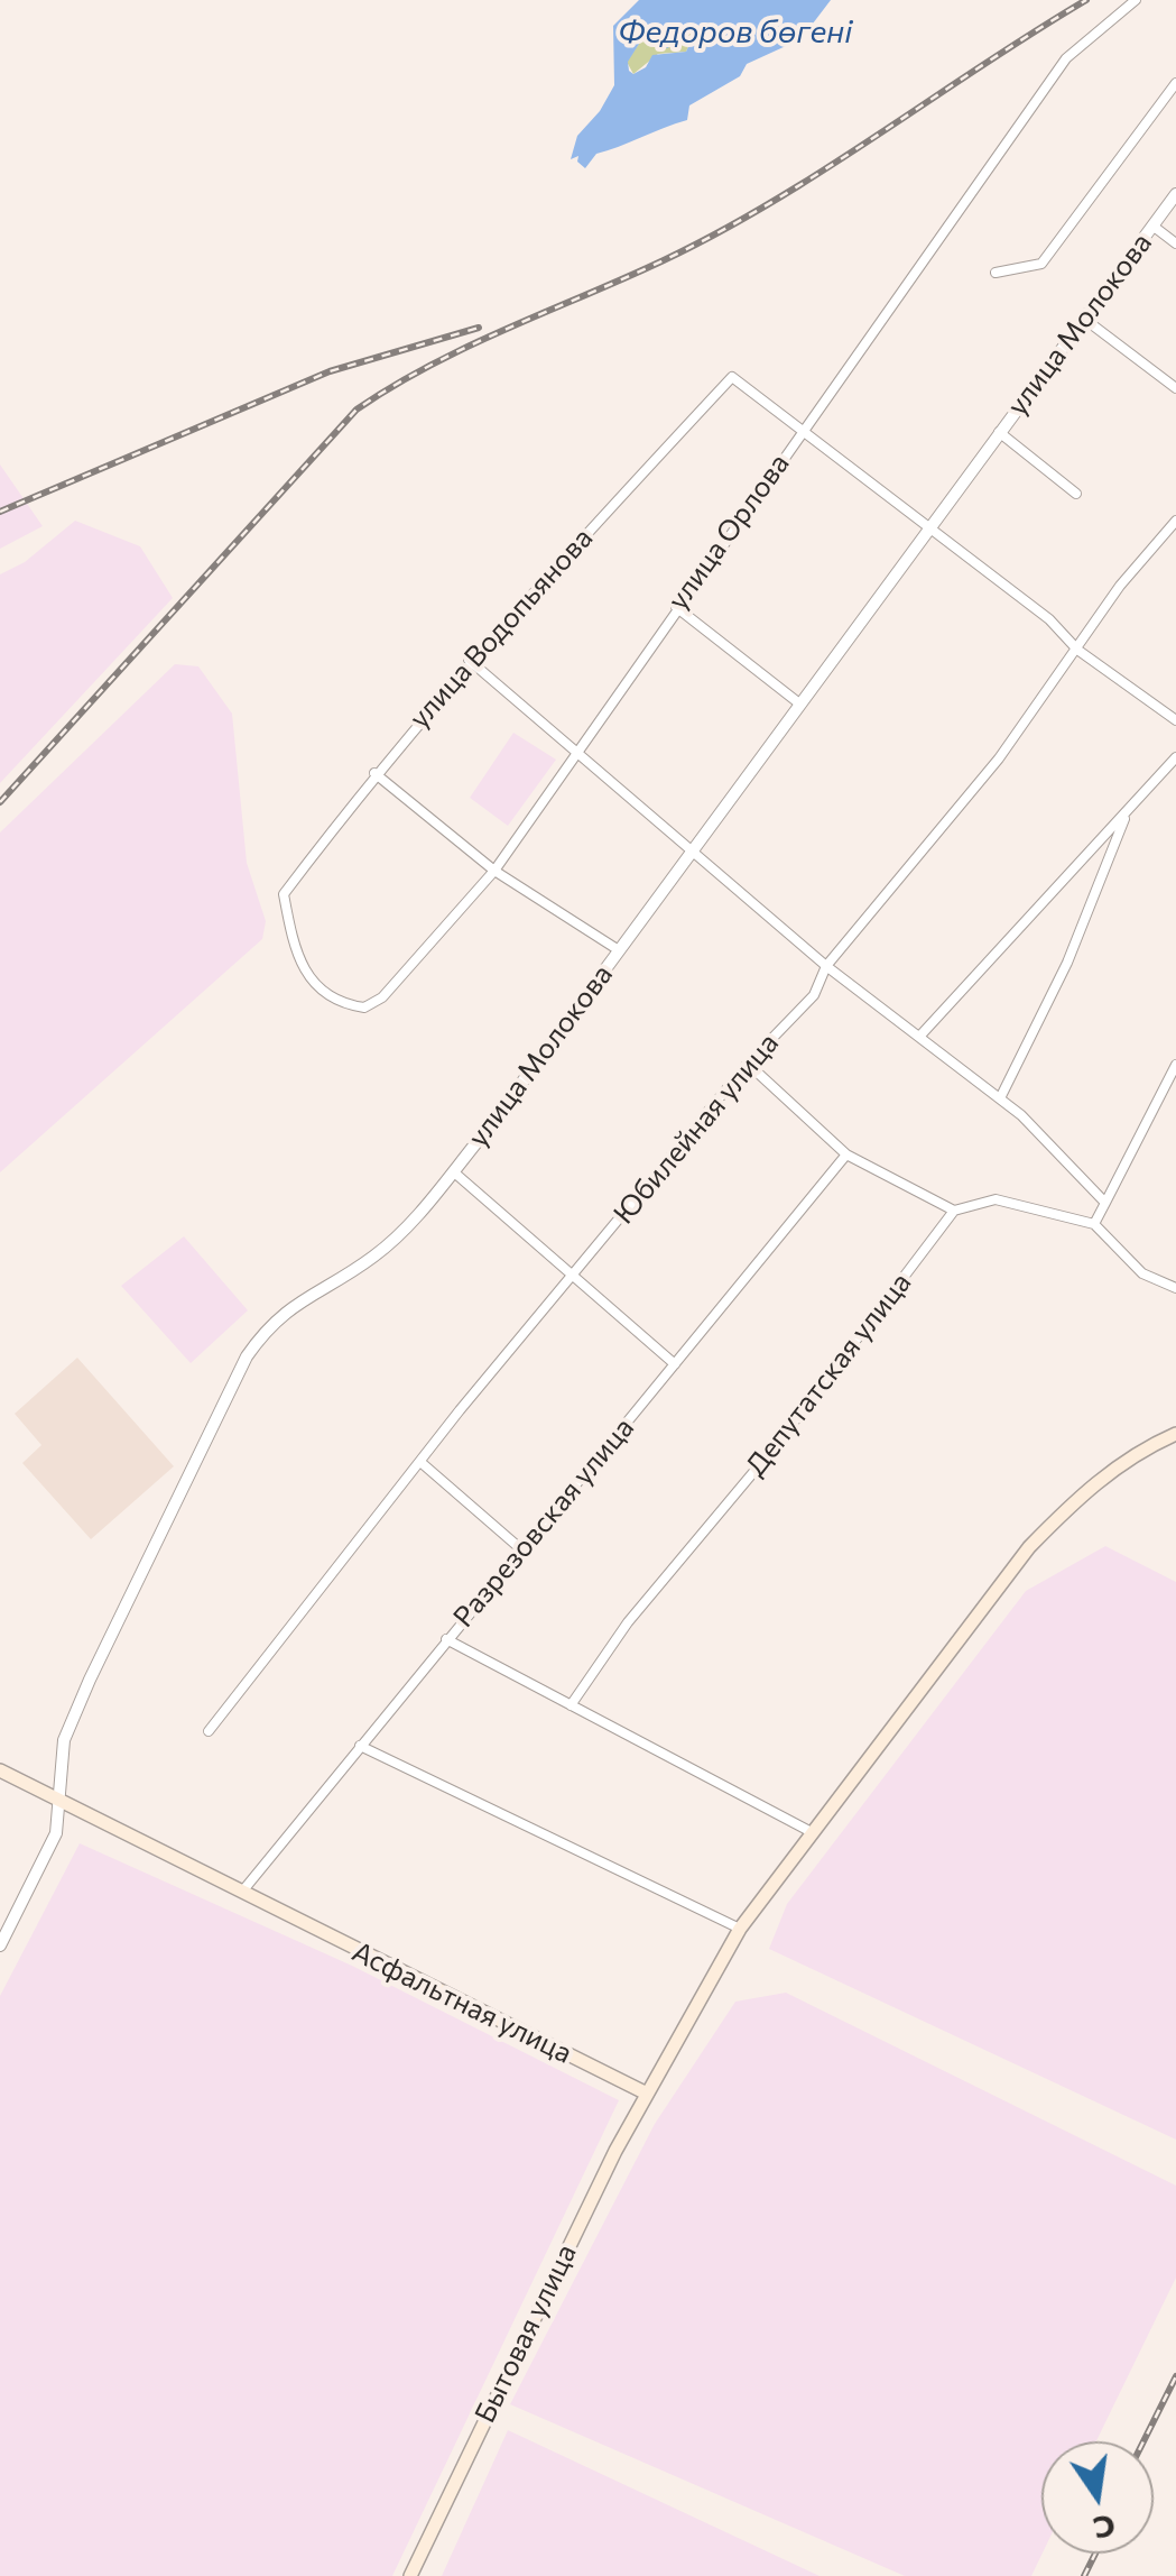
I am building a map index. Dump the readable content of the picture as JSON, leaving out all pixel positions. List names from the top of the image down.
{
  "streets": {
    "main road": ["Асфальтная улица", "Бытовая улица"],
    "street": [
      "улица Молокова",
      "улица Орлова",
      "улица Водопьянова",
      "Юбилейная улица",
      "Депутатская улица",
      "Разрезовская улица"
    ]
  },
  "crossings": [
    ["улица Молокова", "Асфальтная улица"],
    ["улица Орлова", "улица Водопьянова"],
    ["Разрезовская улица", "Асфальтная улица"],
    ["Асфальтная улица", "Бытовая улица"]
  ],
  "water": ["Федоров бөгені"],
  "north": "bottom"
}
